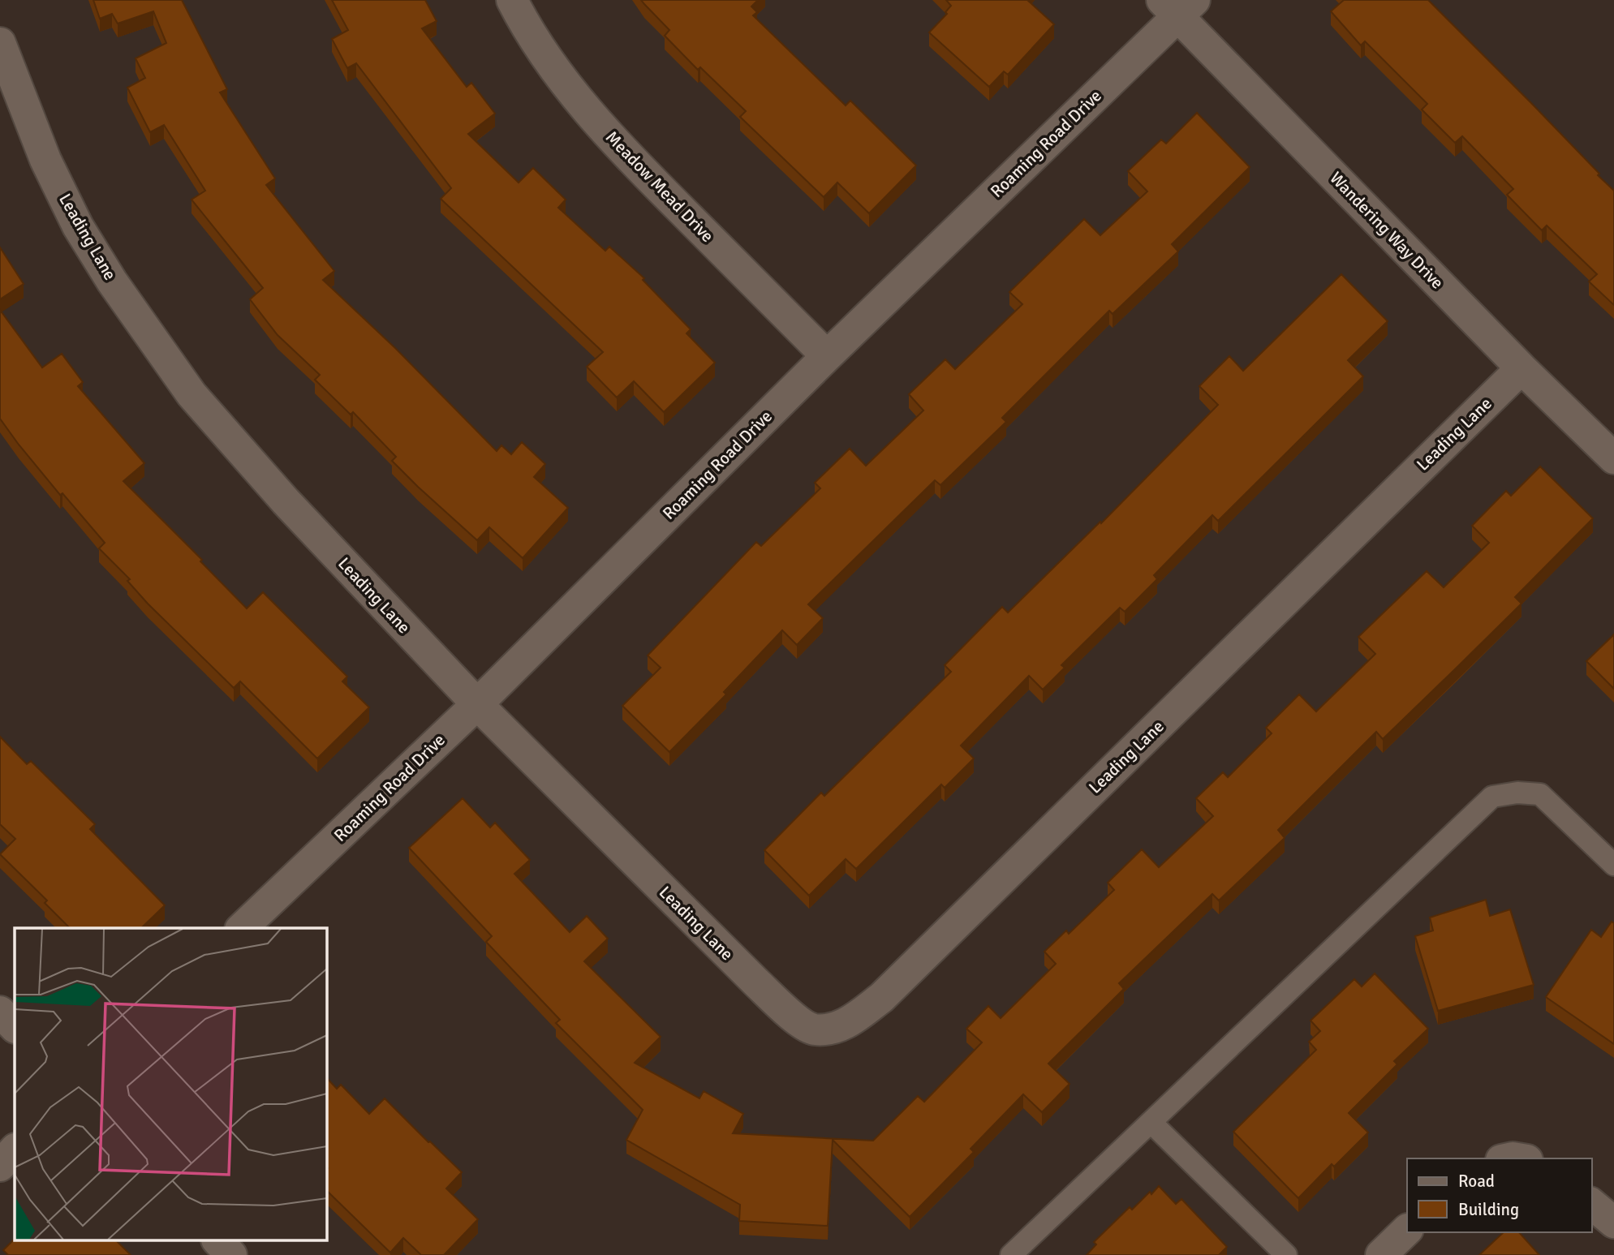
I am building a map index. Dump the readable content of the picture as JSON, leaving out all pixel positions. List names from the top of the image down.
{
  "streets": {
    "street": [
      "Roaming Road Drive",
      "Meadow Mead Drive",
      "Wandering Way Drive",
      "Leading Lane"
    ]
  },
  "crossings": [
    ["Roaming Road Drive", "Meadow Mead Drive"],
    ["Roaming Road Drive", "Wandering Way Drive"],
    ["Roaming Road Drive", "Leading Lane"],
    ["Wandering Way Drive", "Leading Lane"]
  ],
  "legend": ["Road", "Building"]
}
